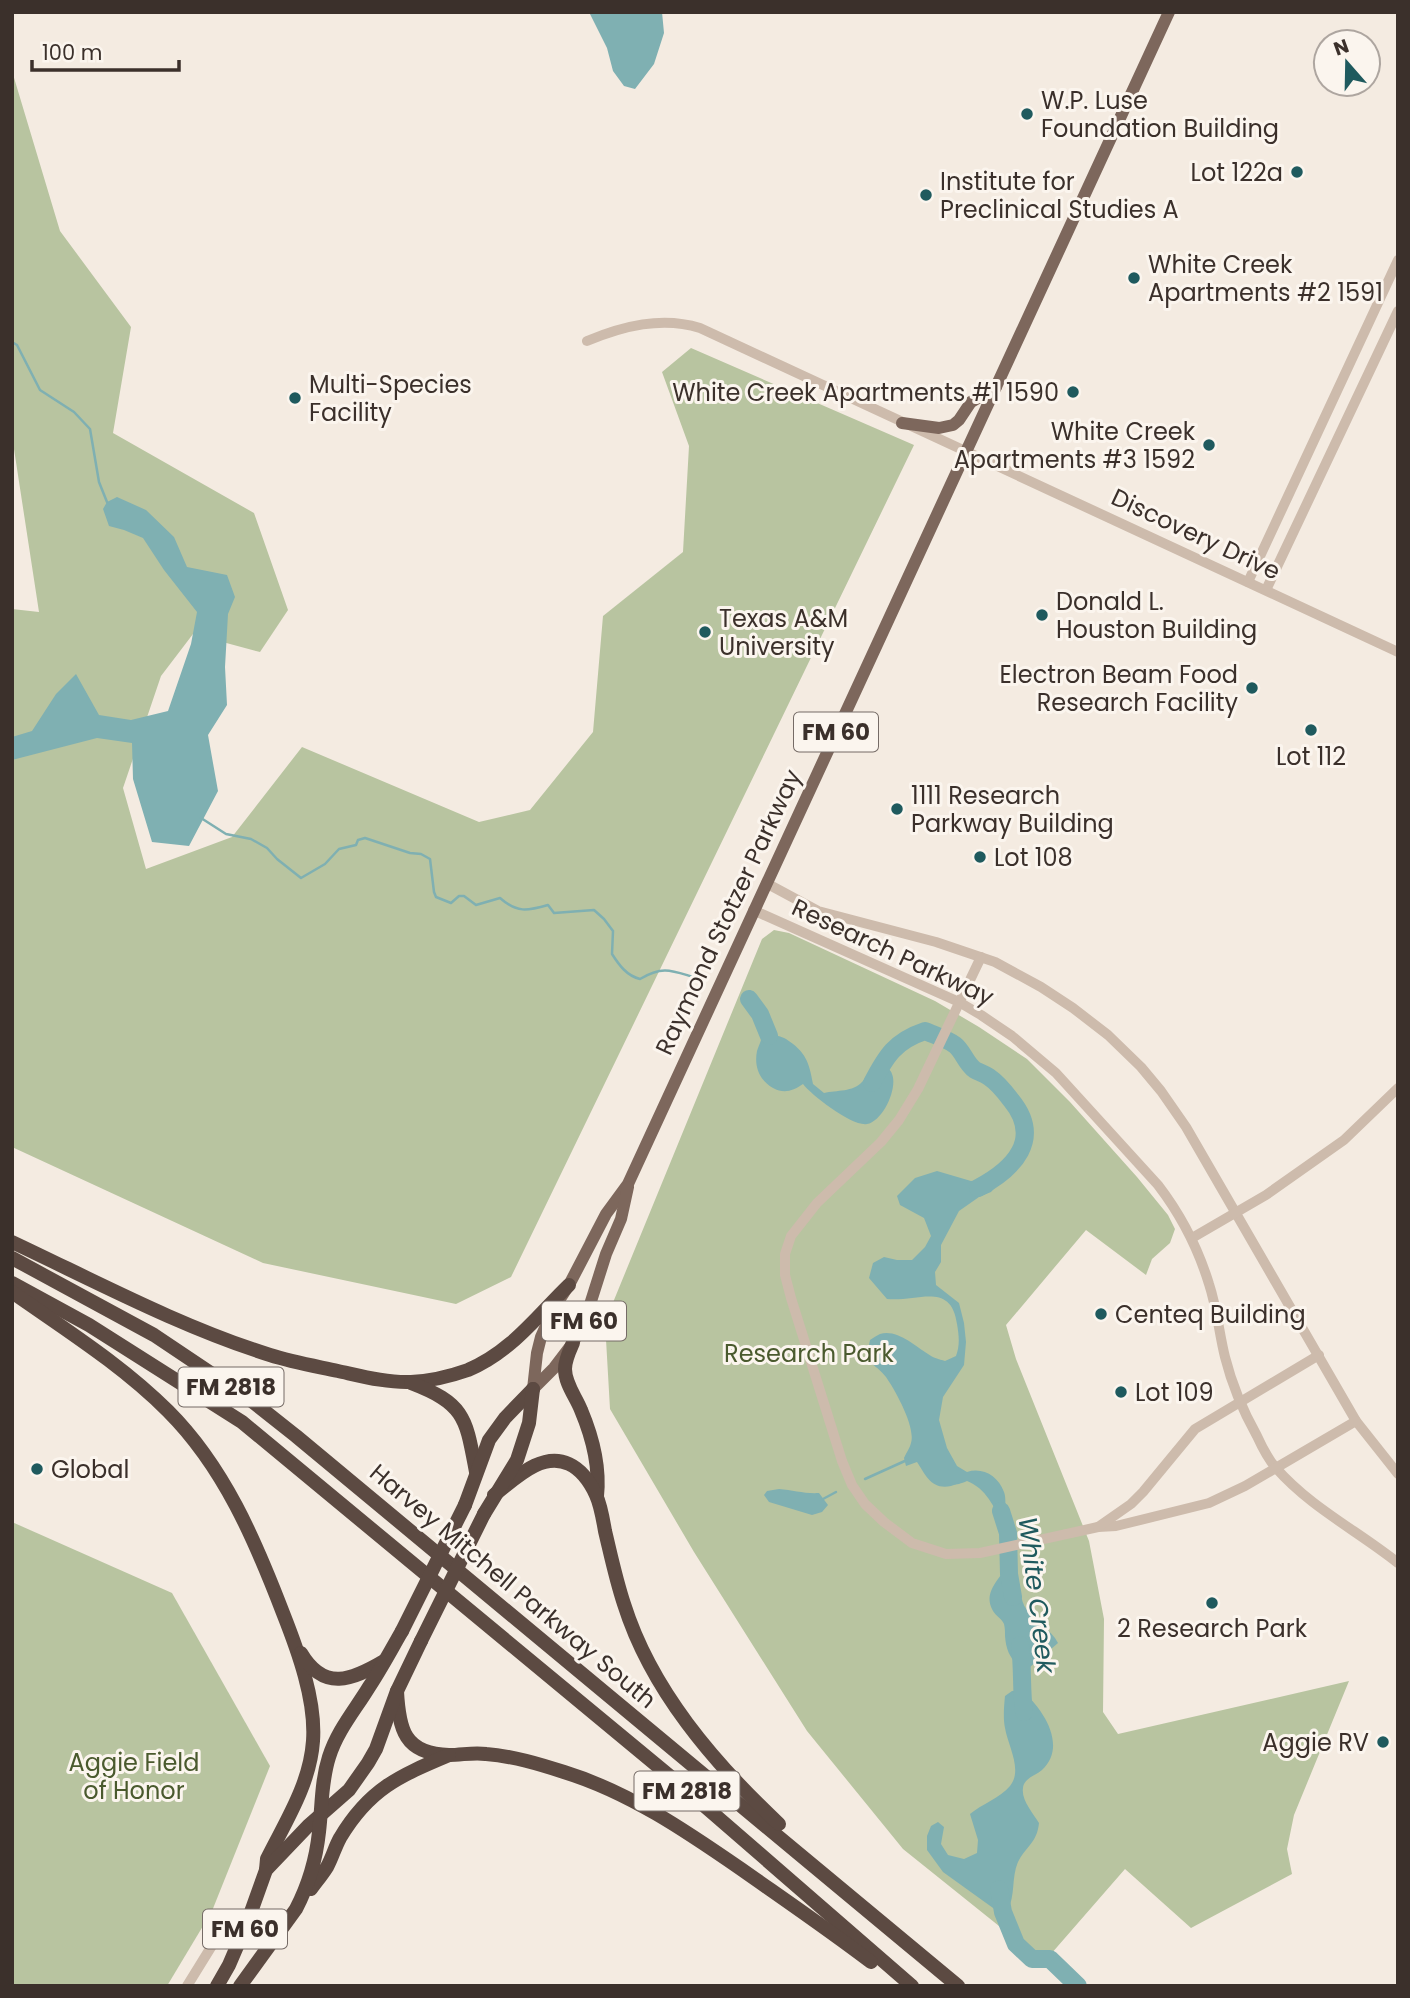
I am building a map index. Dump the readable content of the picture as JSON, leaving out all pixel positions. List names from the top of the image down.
{
  "streets": {
    "highway": [
      "FM 60",
      "Raymond Stotzer Parkway",
      "FM 2818",
      "Harvey Mitchell Parkway South"
    ],
    "street": ["Discovery Drive", "Research Parkway"]
  },
  "crossings": [
    ["Discovery Drive", "Raymond Stotzer Parkway"],
    ["Raymond Stotzer Parkway", "Research Parkway"]
  ],
  "water": ["White Creek"],
  "parks": ["Research Park", "Aggie Field of Honor"],
  "places": [
    "W.P. Luse Foundation Building",
    "Lot 122a",
    "Institute for Preclinical Studies A",
    "White Creek Apartments #2 1591",
    "White Creek Apartments #1 1590",
    "Multi-Species Facility",
    "White Creek Apartments #3 1592",
    "Donald L. Houston Building",
    "Texas A&M University",
    "Electron Beam Food Research Facility",
    "Lot 112",
    "1111 Research Parkway Building",
    "Lot 108",
    "Centeq Building",
    "Lot 109",
    "Global",
    "2 Research Park",
    "Aggie RV"
  ],
  "scale_bar": "100 m",
  "north": "top"
}
